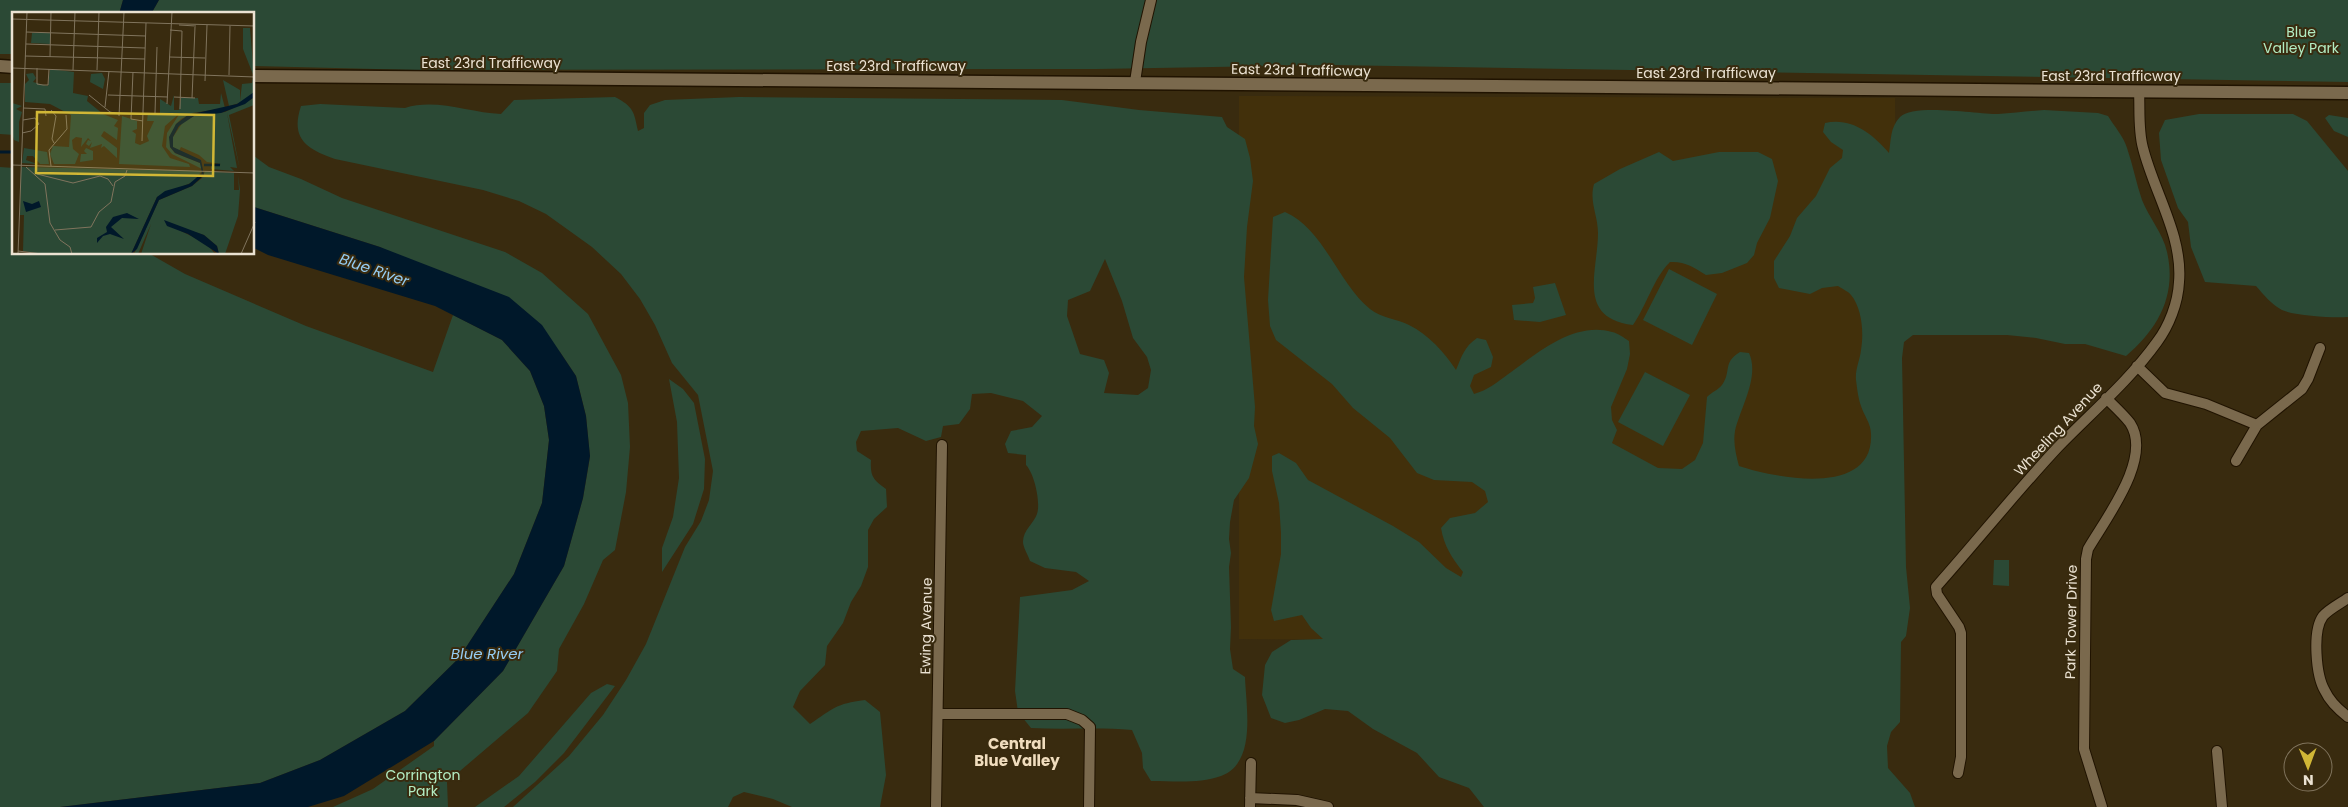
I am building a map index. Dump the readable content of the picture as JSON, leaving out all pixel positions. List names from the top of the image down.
{
  "streets": {
    "main road": ["East 23rd Trafficway"],
    "street": ["Wheeling Avenue", "Park Tower Drive", "Ewing Avenue"]
  },
  "crossings": [
    ["East 23rd Trafficway", "Wheeling Avenue"],
    ["Wheeling Avenue", "Park Tower Drive"]
  ],
  "districts": ["Central Blue Valley"],
  "water": ["Blue River"],
  "parks": ["Blue Valley Park", "Corrington Park"],
  "north": "bottom"
}
